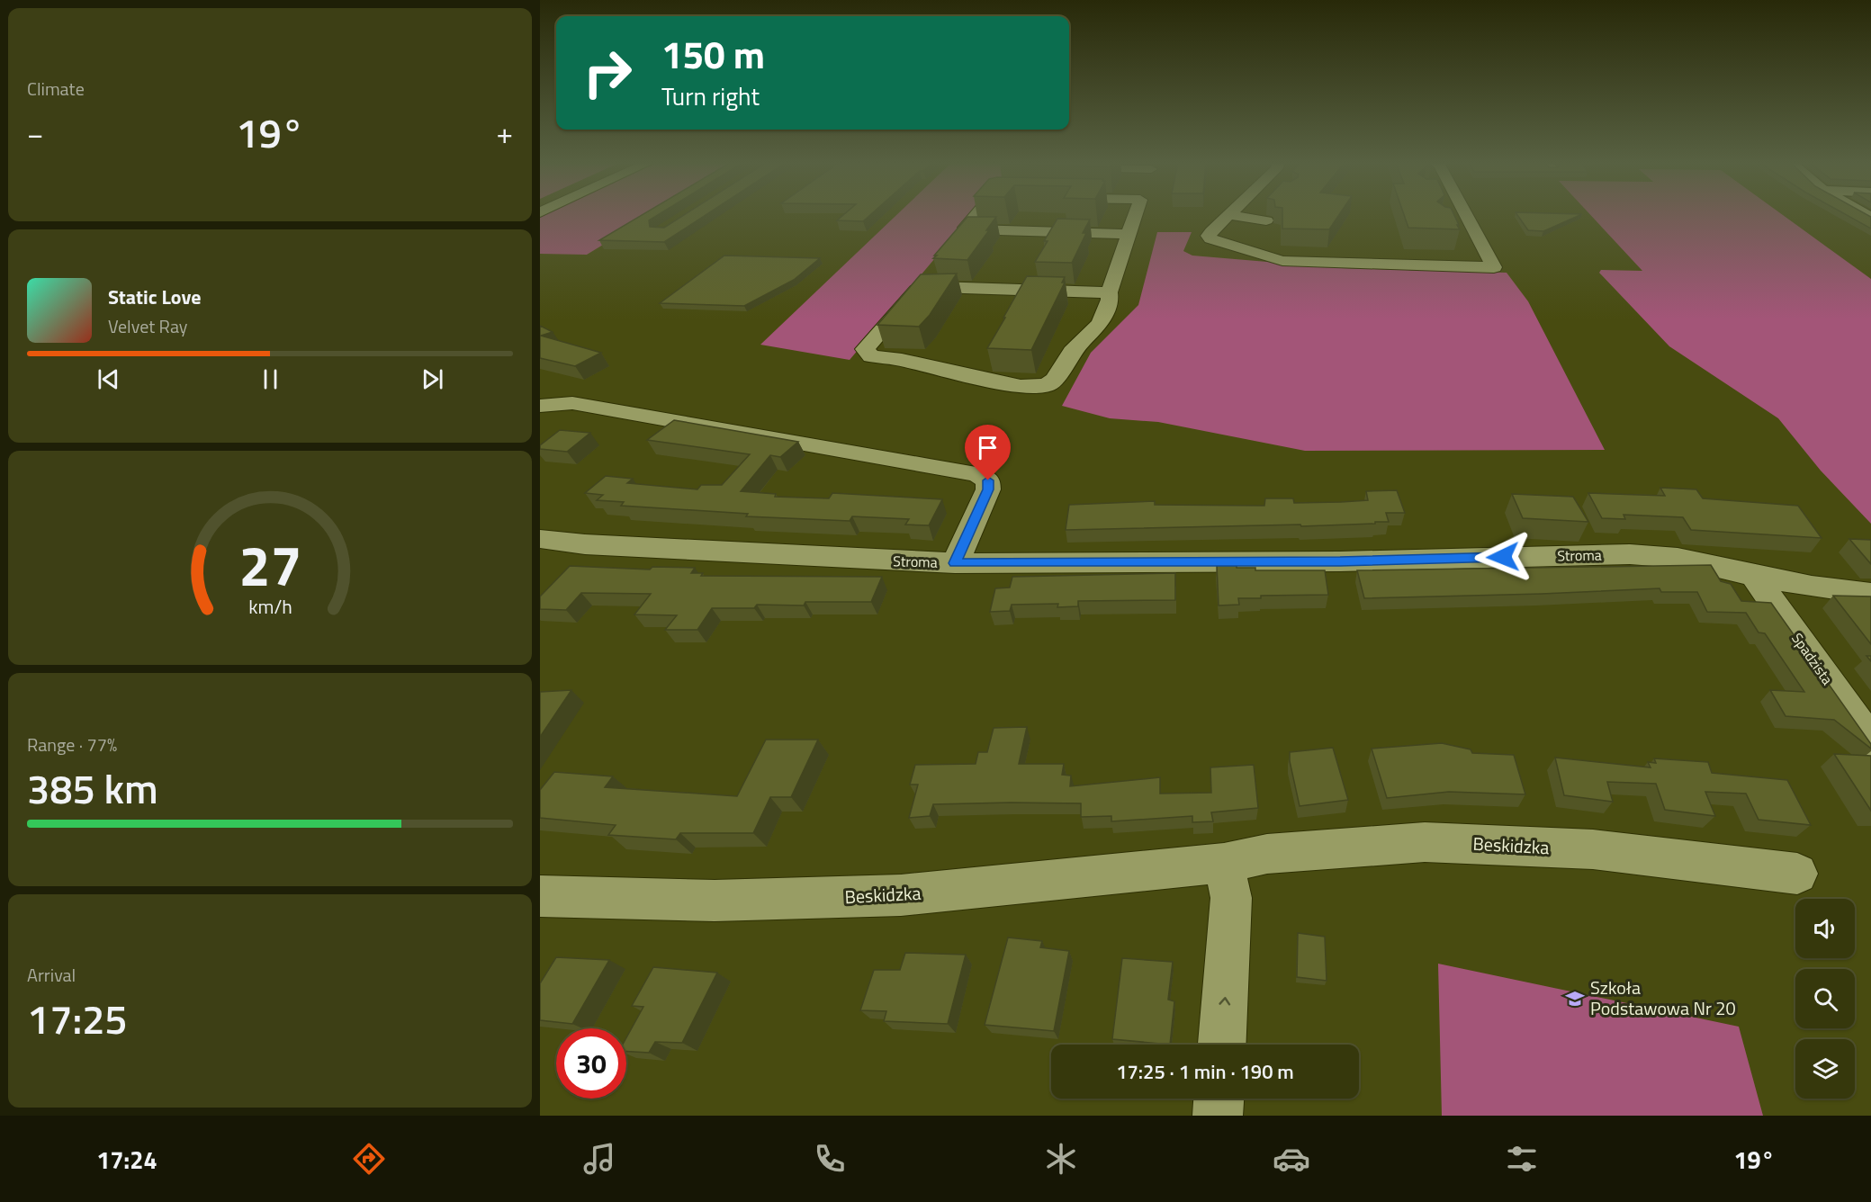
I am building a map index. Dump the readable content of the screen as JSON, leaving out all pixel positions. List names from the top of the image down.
{
  "streets": {
    "street": ["Stroma", "Spadzista", "Beskidzka"]
  },
  "crossings": [
    ["Stroma", "Spadzista"]
  ],
  "places": {
    "school or university": ["Szkoła Podstawowa Nr 20"]
  },
  "page": {
    "tile": [
      "Climate",
      ["Range · 77%", "385 km"],
      ["Arrival", "17:25"]
    ],
    "turn": ["150 m", "Turn right"],
    "heat": ["−", "19°", "+"],
    "song": ["Static Love", "Velvet Ray"],
    "limit": "30",
    "trip": "17:25 · 1 min · 190 m",
    "tabs": ["17:24", "19°"],
    "gauge": ["27", "km/h"]
  }
}
